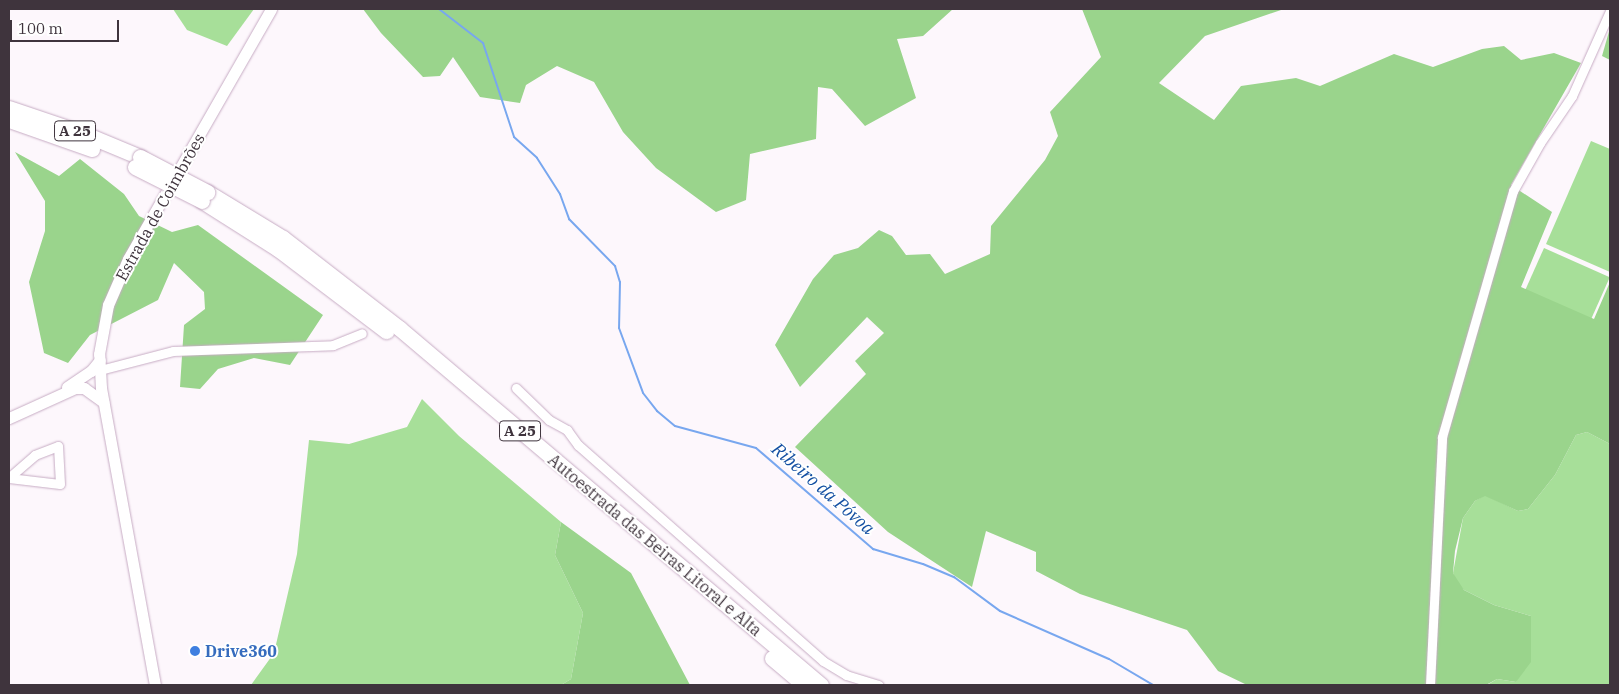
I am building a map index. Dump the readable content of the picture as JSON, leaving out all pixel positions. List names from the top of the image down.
{
  "streets": {
    "highway": ["A 25", "Autoestrada das Beiras Litoral e Alta"],
    "street": ["Estrada de Coimbrões"]
  },
  "water": ["Ribeiro da Póvoa"],
  "places": ["Drive360"],
  "scale_bar": "100 m"
}
